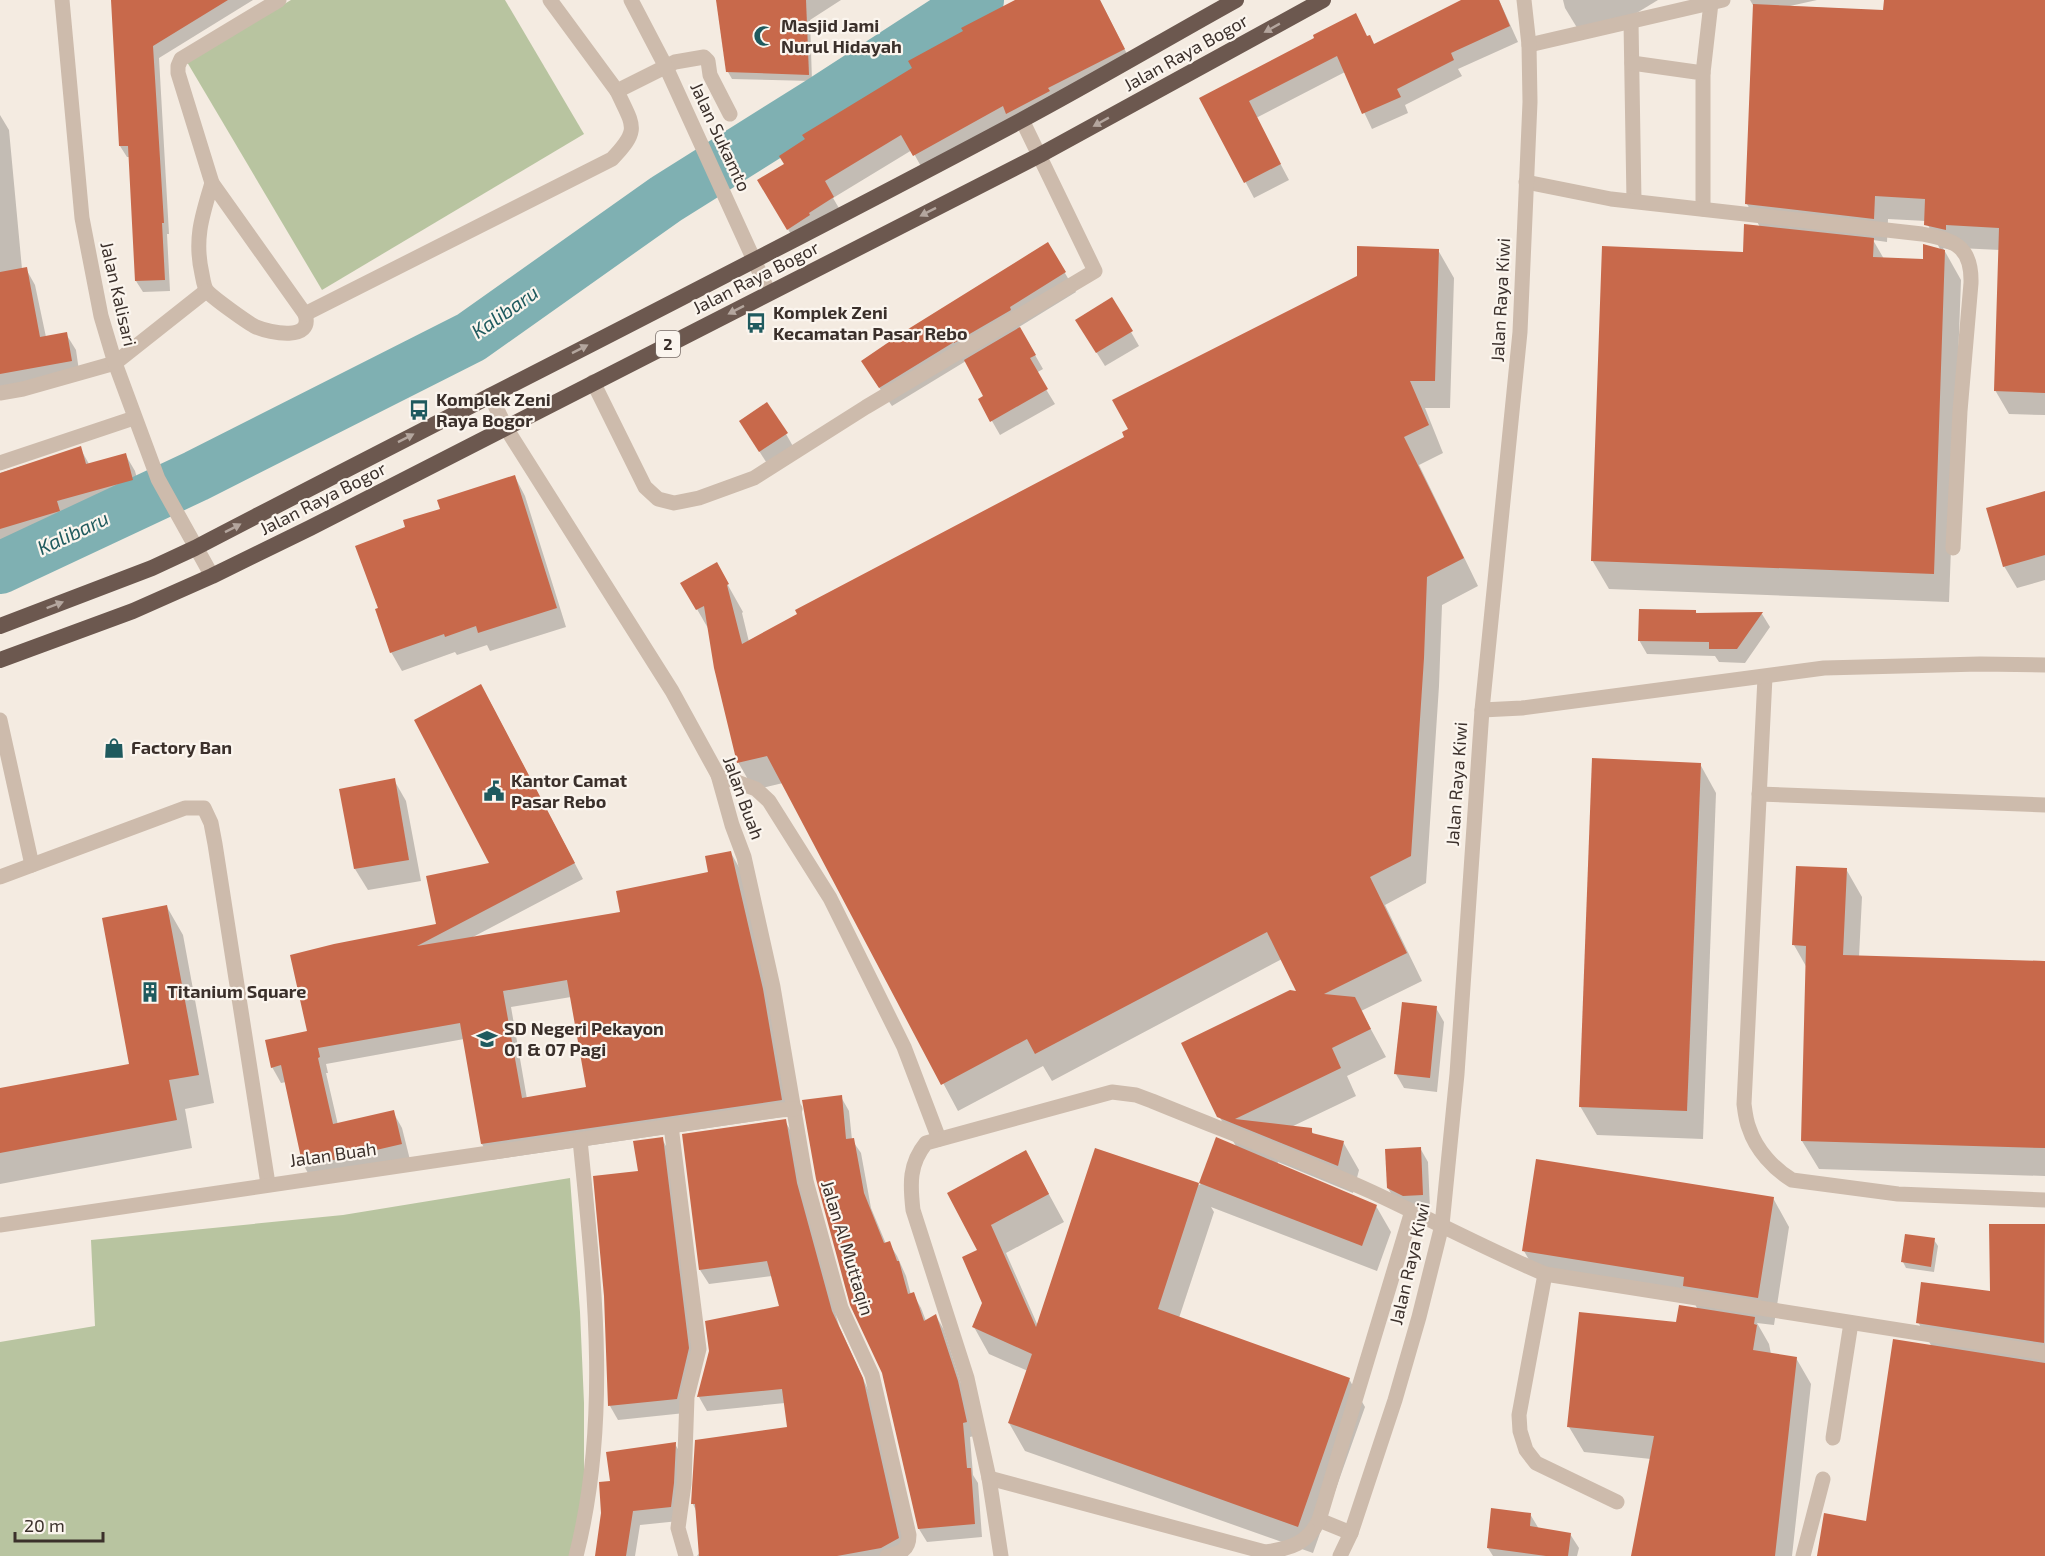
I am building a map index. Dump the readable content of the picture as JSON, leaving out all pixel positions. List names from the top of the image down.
{
  "streets": {
    "highway": ["Jalan Raya Bogor", "2"],
    "street": [
      "Jalan Sukamto",
      "Jalan Kalisari",
      "Jalan Raya Kiwi",
      "Jalan Buah",
      "Jalan Al Muttaqin"
    ]
  },
  "crossings": [
    ["Jalan Raya Bogor", "Jalan Sukamto"],
    ["Jalan Raya Bogor", "Jalan Kalisari"],
    ["Jalan Raya Bogor", "Jalan Buah"],
    ["Jalan Buah", "Jalan Al Muttaqin"]
  ],
  "water": ["Kalibaru"],
  "places": {
    "mosque": ["Masjid Jami Nurul Hidayah"],
    "bus stop": ["Komplek Zeni Kecamatan Pasar Rebo", "Komplek Zeni Raya Bogor"],
    "shop": ["Factory Ban"],
    "public building": ["Kantor Camat Pasar Rebo"],
    "building": ["Titanium Square"],
    "school or university": ["SD Negeri Pekayon 01 & 07 Pagi"]
  },
  "scale_bar": "20 m"
}
